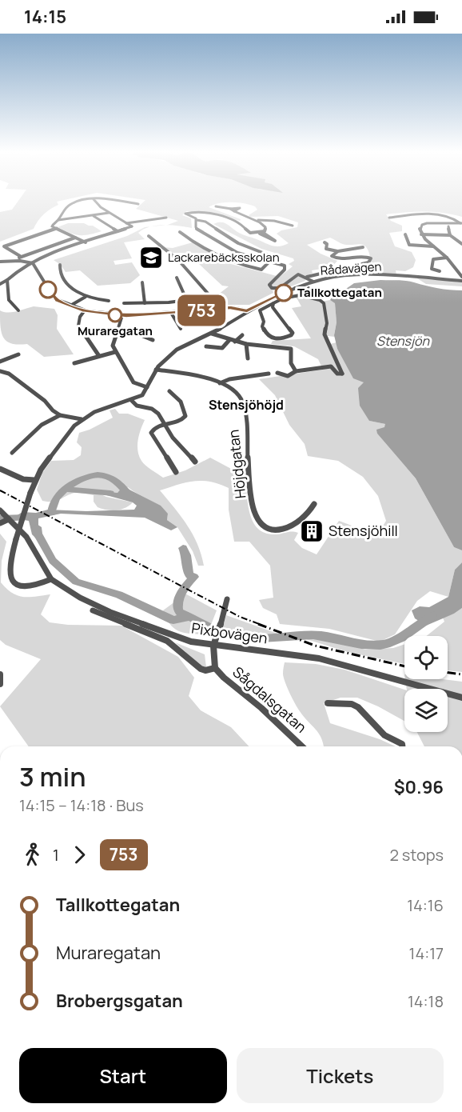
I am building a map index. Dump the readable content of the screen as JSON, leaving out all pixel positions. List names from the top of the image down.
{
  "streets": {
    "street": [
      "Rådavägen",
      "Höjdgatan",
      "Pixbovägen",
      "Sågdalsgatan"
    ]
  },
  "crossings": [
    ["Rådavägen", "Höjdgatan"],
    ["Pixbovägen", "Sågdalsgatan"]
  ],
  "districts": ["Stensjöhöjd"],
  "water": ["Stensjön"],
  "places": {
    "school or university": ["Lackarebäcksskolan"],
    "other": ["Tallkottegatan", "Muraregatan"],
    "building": ["Stensjöhill"]
  },
  "lines": ["bus line 753"],
  "page": {
    "status": "14:15",
    "on_map": "753",
    "heading": ["3 min", "14:15 – 14:18 · Bus", "$0.96"],
    "legs": ["1", "753", "2 stops"],
    "list": [
      {
        "name": "Tallkottegatan",
        "value": "14:16"
      },
      {
        "name": "Muraregatan",
        "value": "14:17"
      },
      {
        "name": "Brobergsgatan",
        "value": "14:18"
      }
    ],
    "buttons": ["Start", "Tickets"]
  }
}
